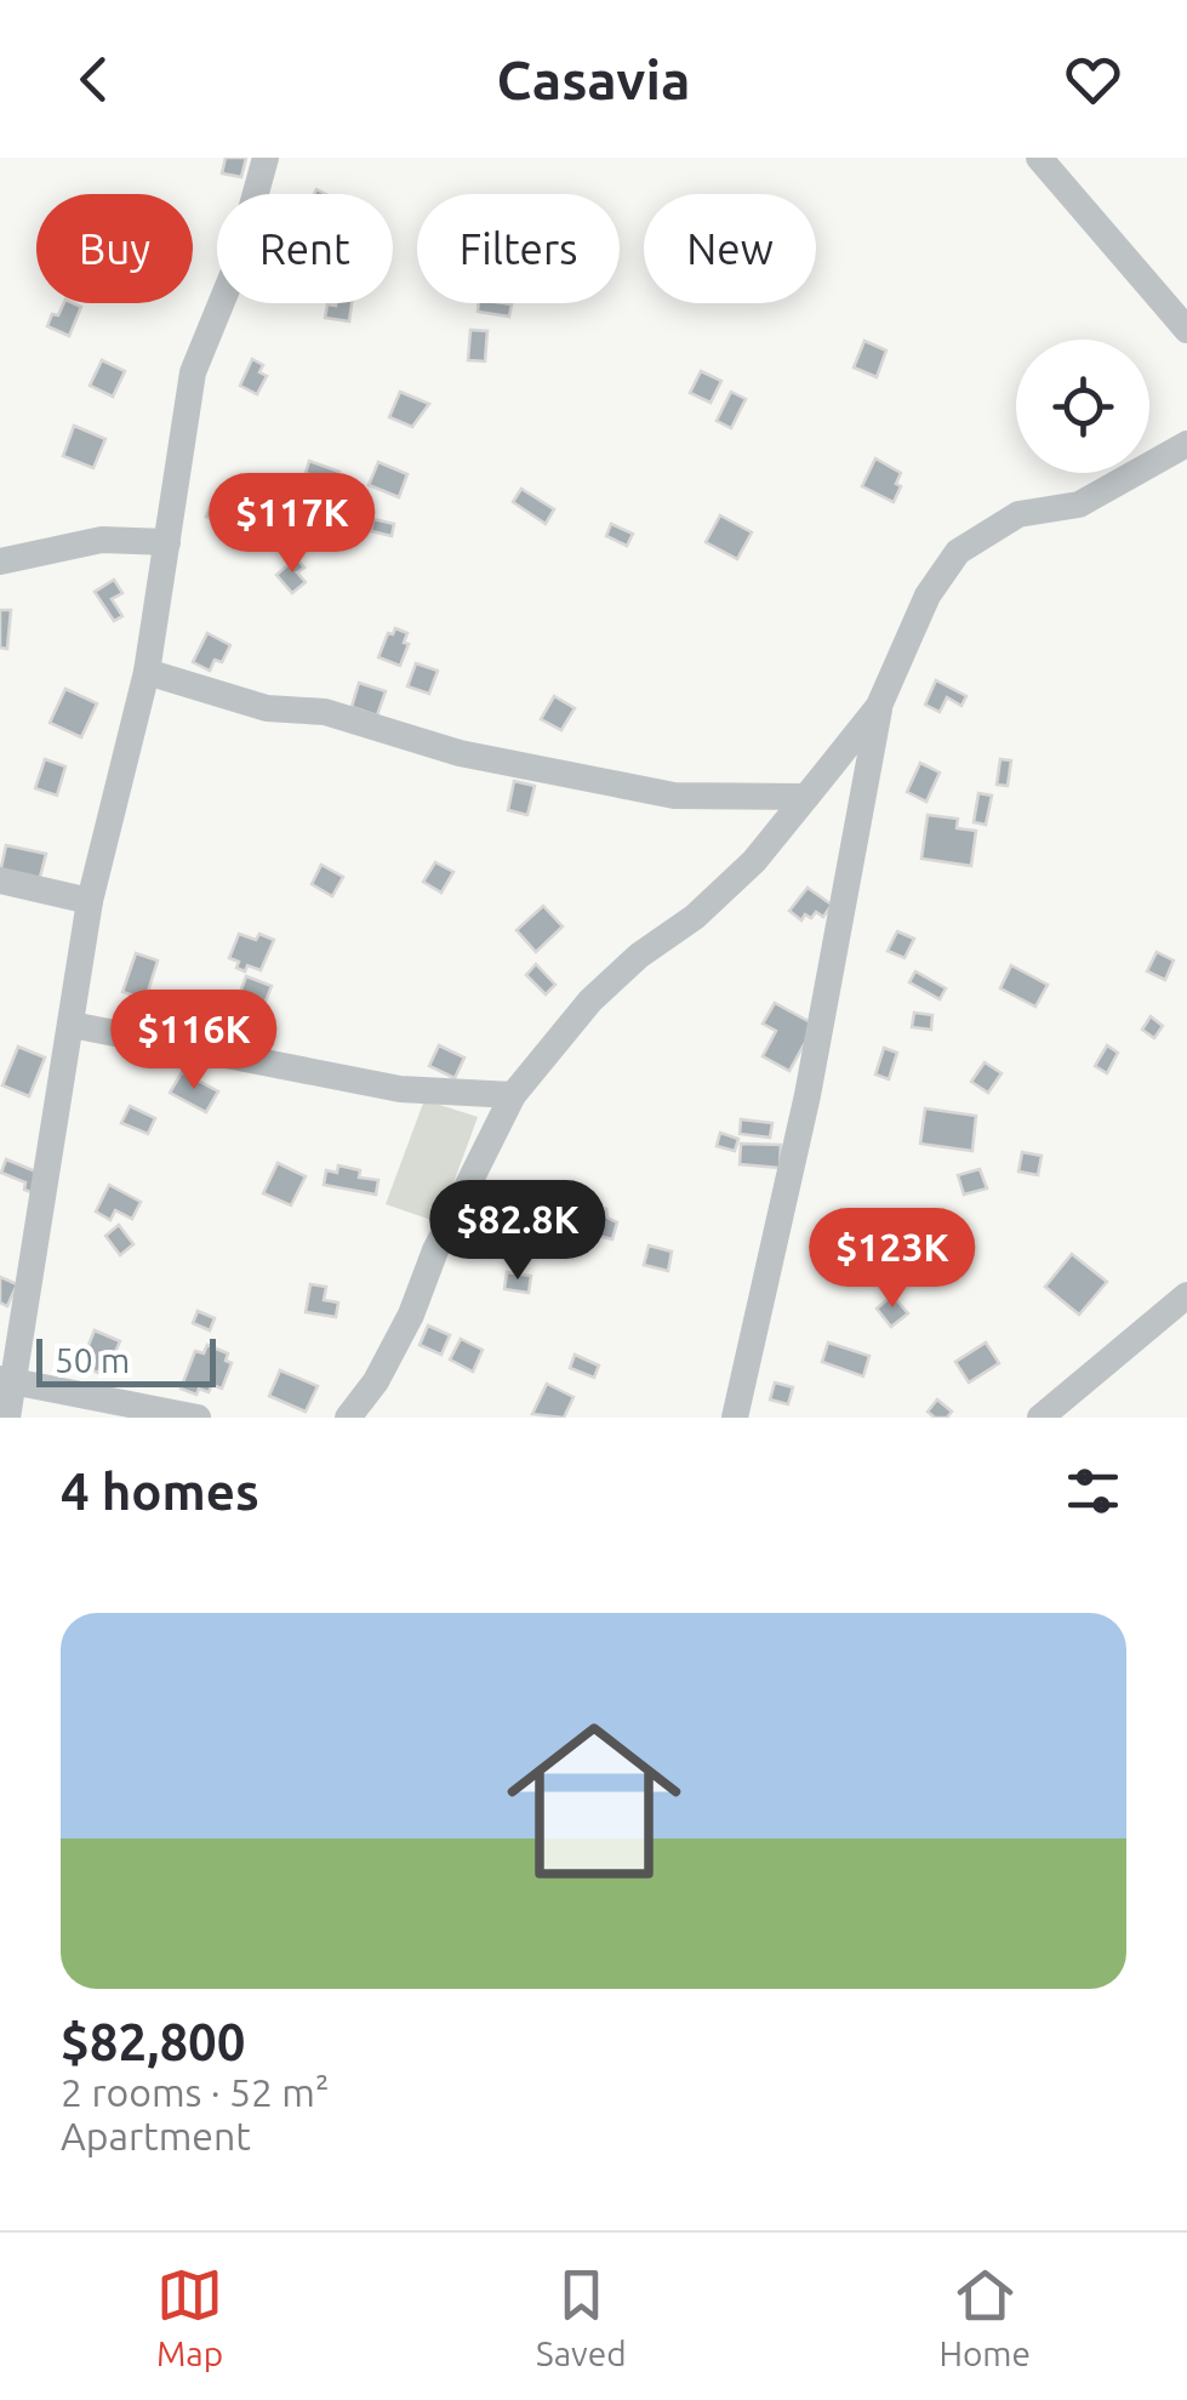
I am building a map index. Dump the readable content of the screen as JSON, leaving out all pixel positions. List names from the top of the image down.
{
  "scale_bar": "50 m",
  "page": {
    "header": "Casavia",
    "chip": [
      "Buy",
      "Rent",
      "Filters",
      "New"
    ],
    "price": [
      "$117K",
      "$116K",
      "$82.8K",
      "$123K"
    ],
    "scale": "50 m",
    "heading": "4 homes",
    "list": [
      {
        "name": "$82,800",
        "note": "2 rooms · 52 m² · Apartment"
      }
    ],
    "tabs": ["Map", "Saved", "Home"]
  }
}
